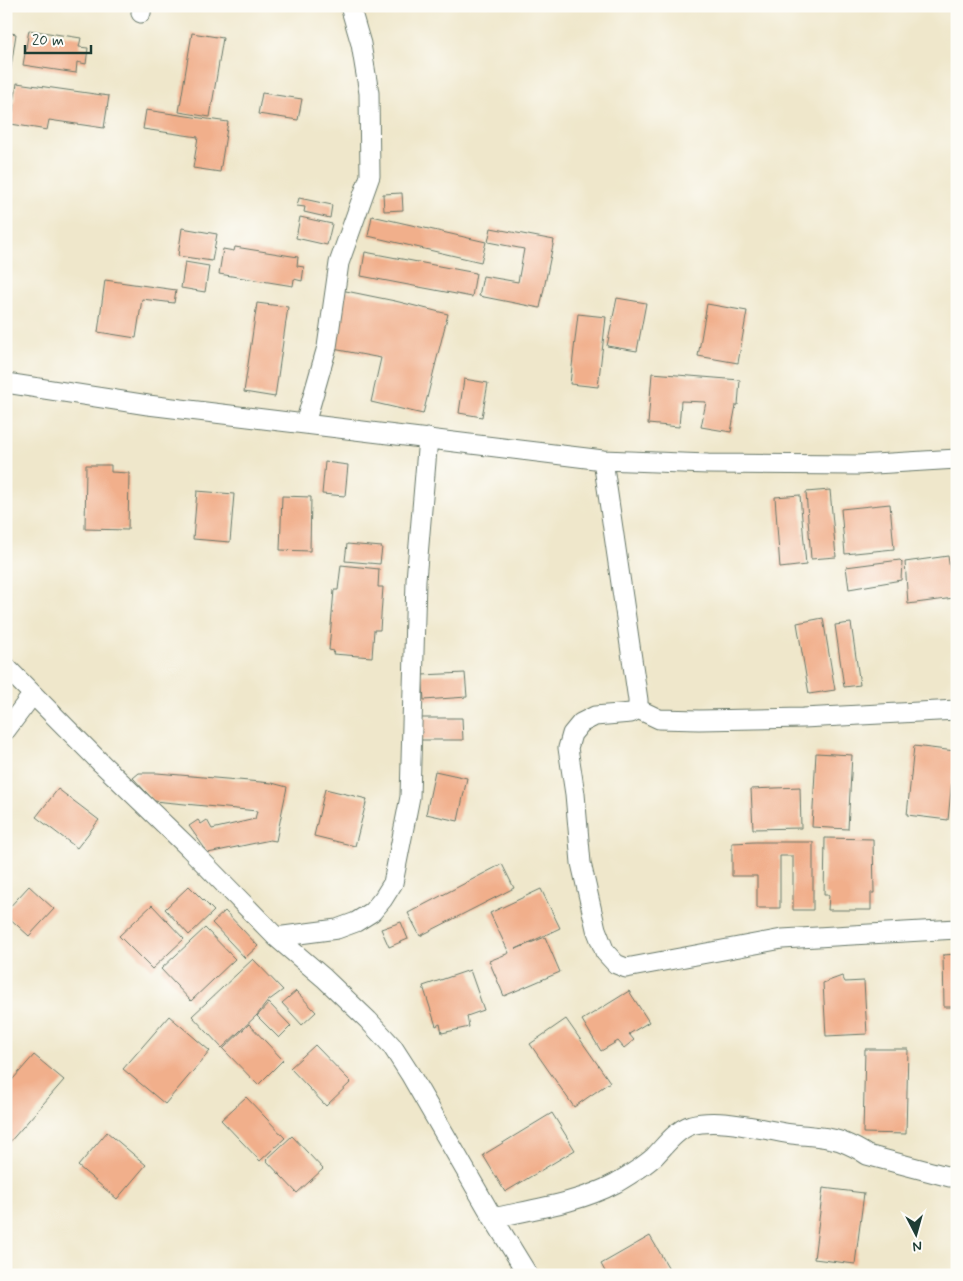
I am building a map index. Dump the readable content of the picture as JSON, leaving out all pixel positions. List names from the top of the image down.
{
  "scale_bar": "20 m",
  "north": "bottom"
}
